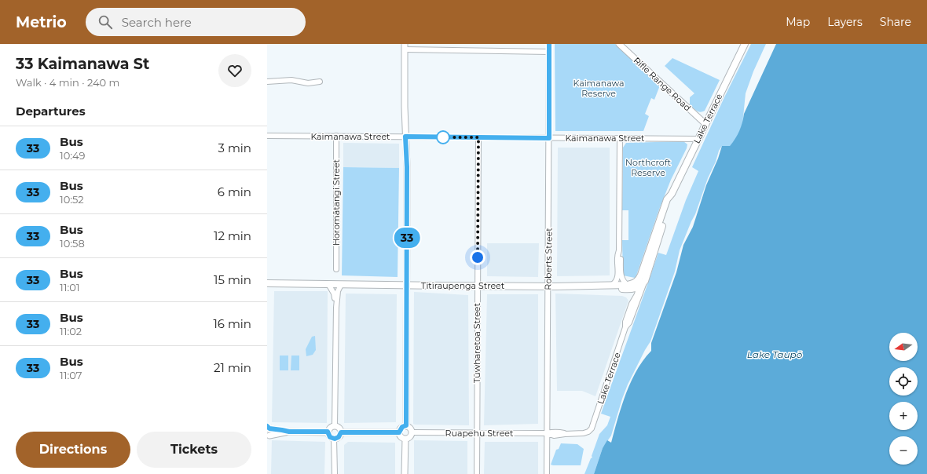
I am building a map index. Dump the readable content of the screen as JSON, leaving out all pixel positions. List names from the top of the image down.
{
  "streets": {
    "main road": ["Lake Terrace", "Tītīraupenga Street"],
    "street": [
      "Rifle Range Road",
      "Kaimanawa Street",
      "Horomātangi Street",
      "Roberts Street",
      "Tūwharetoa Street",
      "Ruapehu Street"
    ]
  },
  "crossings": [
    ["Rifle Range Road", "Lake Terrace"],
    ["Lake Terrace", "Kaimanawa Street"],
    ["Lake Terrace", "Tītīraupenga Street"],
    ["Lake Terrace", "Ruapehu Street"],
    ["Kaimanawa Street", "Horomātangi Street"],
    ["Kaimanawa Street", "Roberts Street"],
    ["Kaimanawa Street", "Tūwharetoa Street"],
    ["Roberts Street", "Tītīraupenga Street"],
    ["Roberts Street", "Ruapehu Street"],
    ["Tītīraupenga Street", "Tūwharetoa Street"],
    ["Tūwharetoa Street", "Ruapehu Street"]
  ],
  "water": ["Lake Taupō"],
  "parks": ["Kaimanawa Reserve", "Northcroft Reserve"],
  "lines": ["bus line 33"],
  "north": "left",
  "page": {
    "header": "Metrio",
    "search": "Search here",
    "nav": ["Map", "Layers", "Share"],
    "heading": [
      ["33 Kaimanawa St", "Walk · 4 min · 240 m"],
      "Departures"
    ],
    "on_map": "33",
    "list": [
      {
        "mark": "33",
        "name": "Bus",
        "note": "10:49",
        "value": "3 min"
      },
      {
        "mark": "33",
        "name": "Bus",
        "note": "10:52",
        "value": "6 min"
      },
      {
        "mark": "33",
        "name": "Bus",
        "note": "10:58",
        "value": "12 min"
      },
      {
        "mark": "33",
        "name": "Bus",
        "note": "11:01",
        "value": "15 min"
      },
      {
        "mark": "33",
        "name": "Bus",
        "note": "11:02",
        "value": "16 min"
      },
      {
        "mark": "33",
        "name": "Bus",
        "note": "11:07",
        "value": "21 min"
      }
    ],
    "map_buttons": ["+", "−"],
    "buttons": ["Directions", "Tickets"]
  }
}
